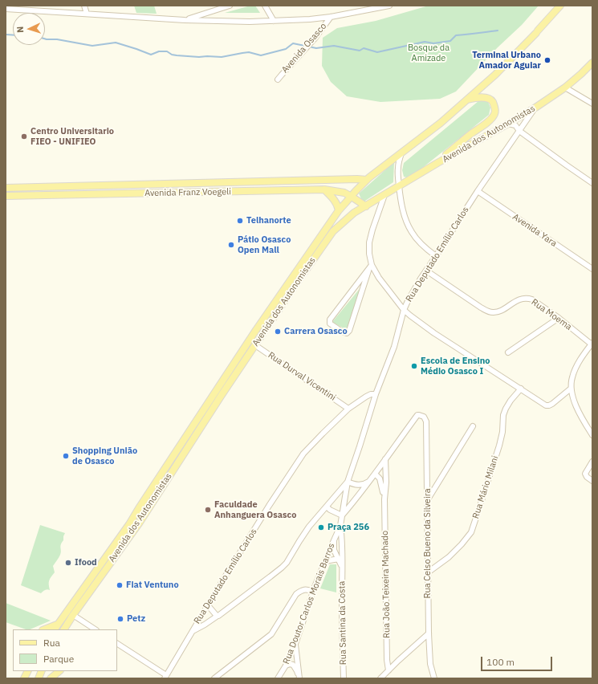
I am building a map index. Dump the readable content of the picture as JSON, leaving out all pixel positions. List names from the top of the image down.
{
  "streets": {
    "main road": ["Avenida dos Autonomistas", "Avenida Franz Voegeli"],
    "street": [
      "Avenida Osasco",
      "Avenida Yara",
      "Rua Deputado Emílio Carlos",
      "Rua Moema",
      "Rua Durval Vicentini",
      "Rua Mário Milani",
      "Rua Celso Bueno da Silveira",
      "Rua João Teixeira Machado",
      "Rua Doutor Carlos Morais Barros",
      "Rua Santina da Costa"
    ]
  },
  "crossings": [
    ["Avenida dos Autonomistas", "Avenida Franz Voegeli"],
    ["Avenida dos Autonomistas", "Rua Deputado Emílio Carlos"],
    ["Avenida dos Autonomistas", "Rua Durval Vicentini"],
    ["Avenida Yara", "Rua Deputado Emílio Carlos"],
    ["Rua Deputado Emílio Carlos", "Rua Moema"],
    ["Rua Deputado Emílio Carlos", "Rua Durval Vicentini"],
    ["Rua Mário Milani", "Rua Celso Bueno da Silveira"],
    ["Rua Celso Bueno da Silveira", "Rua João Teixeira Machado"],
    ["Rua Doutor Carlos Morais Barros", "Rua Santina da Costa"]
  ],
  "parks": ["Bosque da Amizade"],
  "places": [
    "Terminal Urbano Amador Aguiar",
    "Centro Universitario FIEO - UNIFIEO",
    "Telhanorte",
    "Pátio Osasco Open Mall",
    "Carrera Osasco",
    "Escola de Ensino Médio Osasco I",
    "Shopping União de Osasco",
    "Faculdade Anhanguera Osasco",
    "Praça 256",
    "Ifood",
    "Fiat Ventuno",
    "Petz"
  ],
  "legend": ["Rua", "Parque"],
  "scale_bar": "100 m",
  "north": "left"
}
